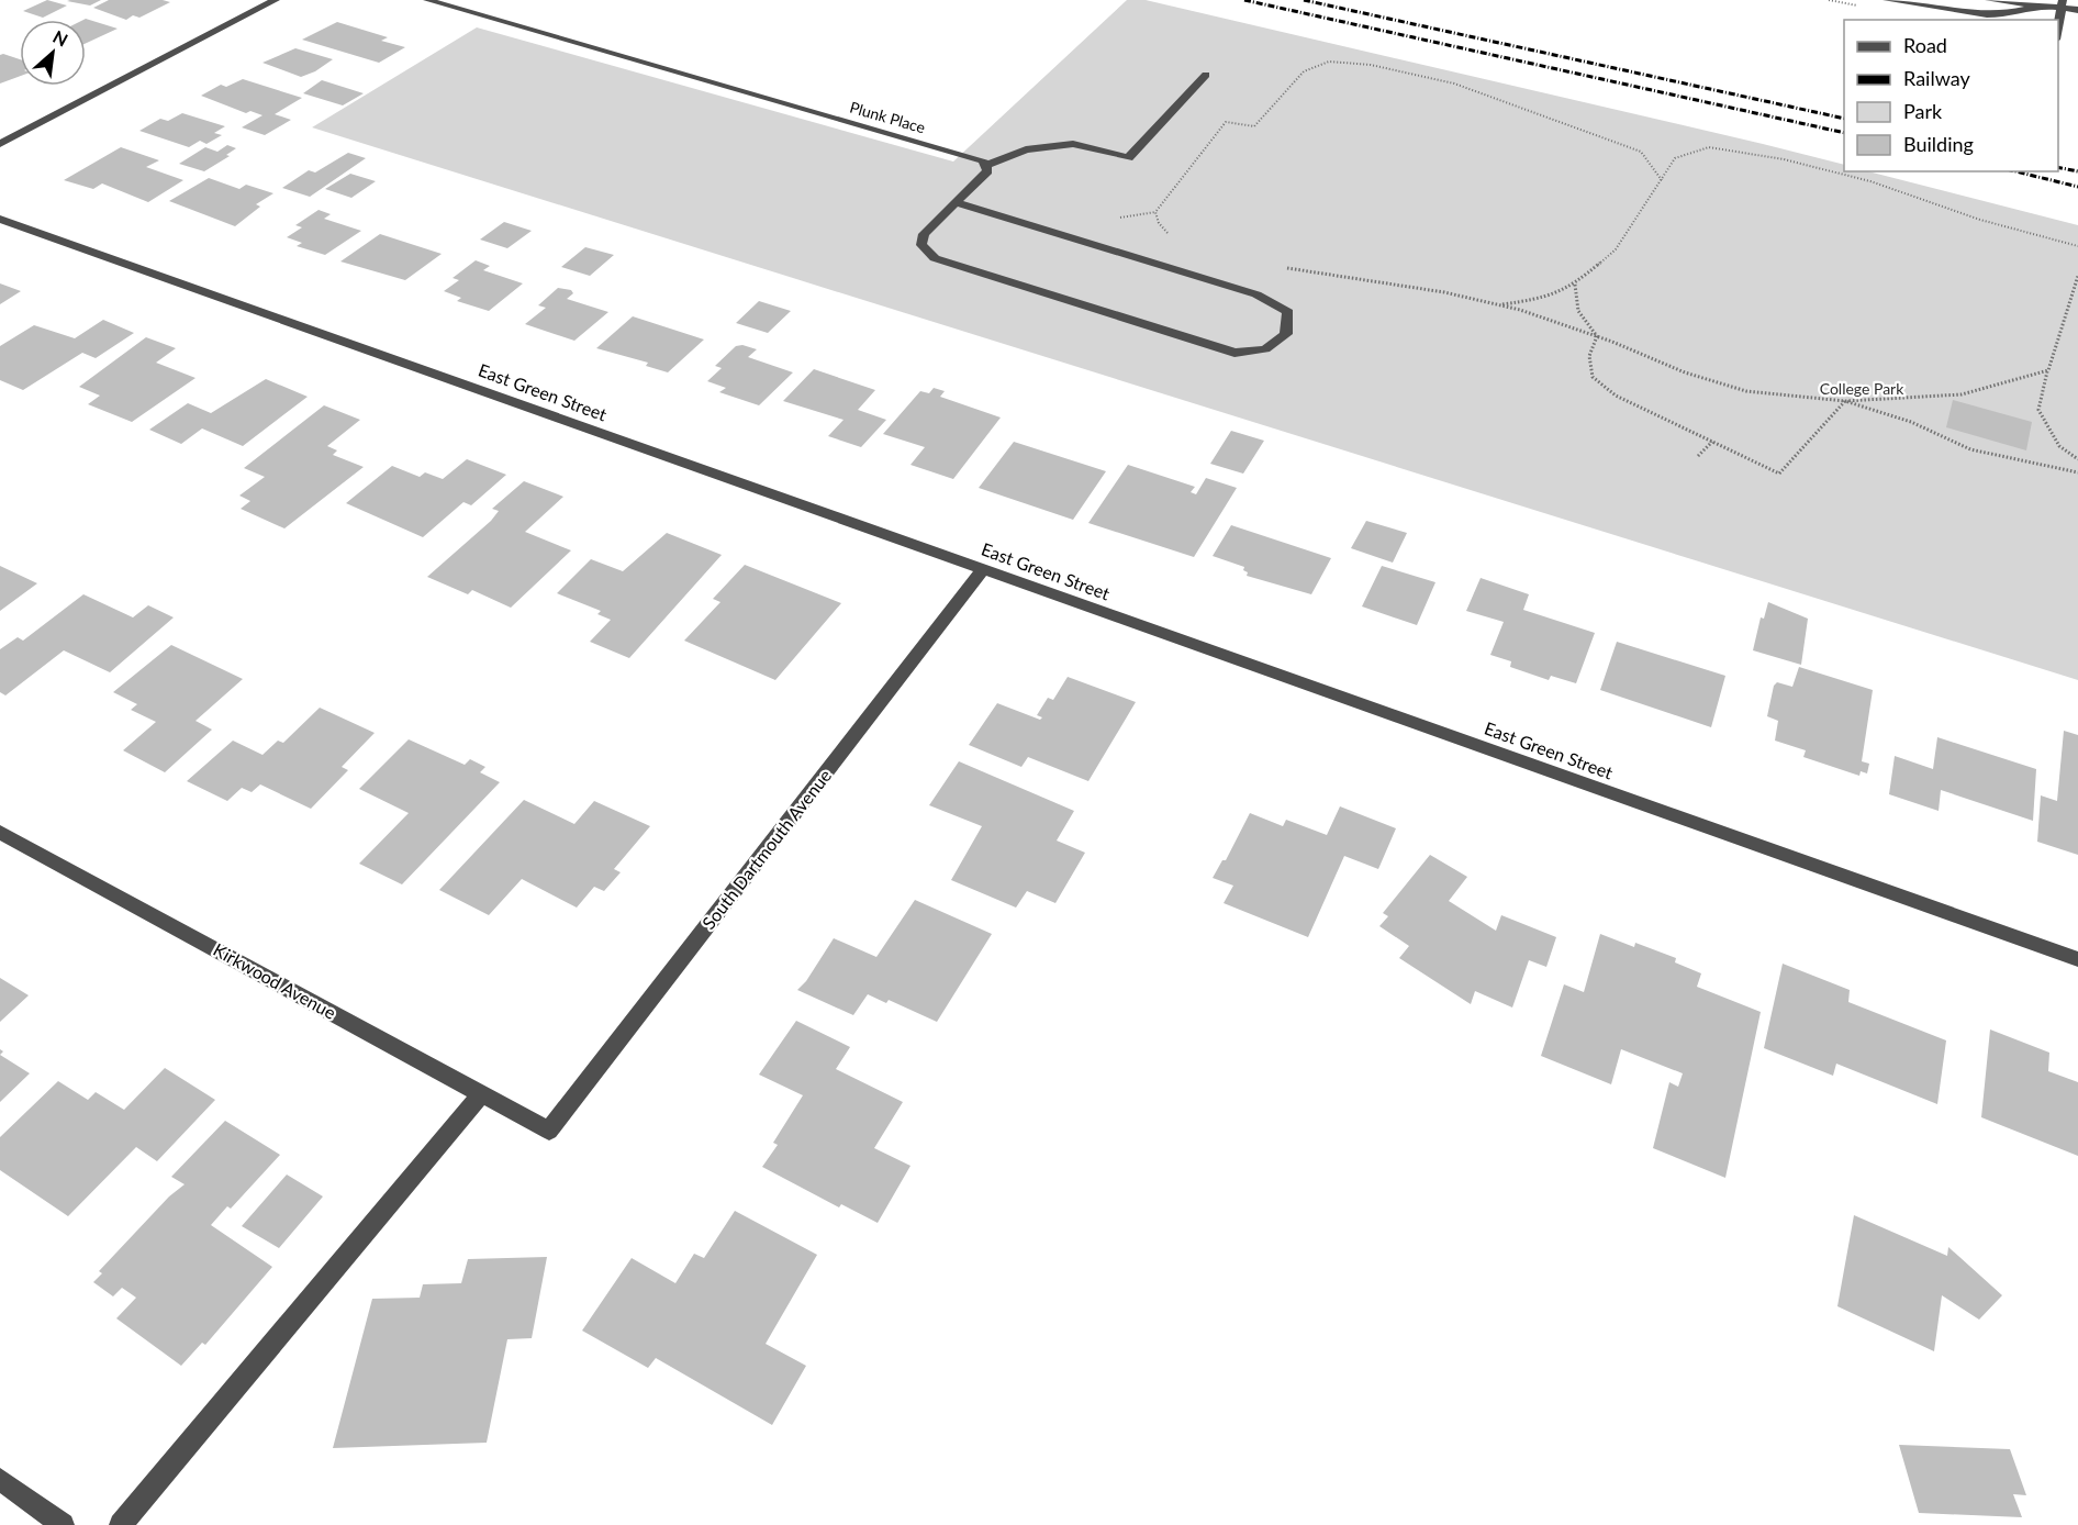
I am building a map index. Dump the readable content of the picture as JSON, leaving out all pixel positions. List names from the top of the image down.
{
  "streets": {
    "street": [
      "Plunk Place",
      "East Green Street",
      "South Dartmouth Avenue",
      "Kirkwood Avenue"
    ]
  },
  "crossings": [
    ["East Green Street", "South Dartmouth Avenue"],
    ["South Dartmouth Avenue", "Kirkwood Avenue"]
  ],
  "parks": ["College Park"],
  "legend": [
    "Road",
    "Railway",
    "Park",
    "Building"
  ],
  "north": "top right"
}
